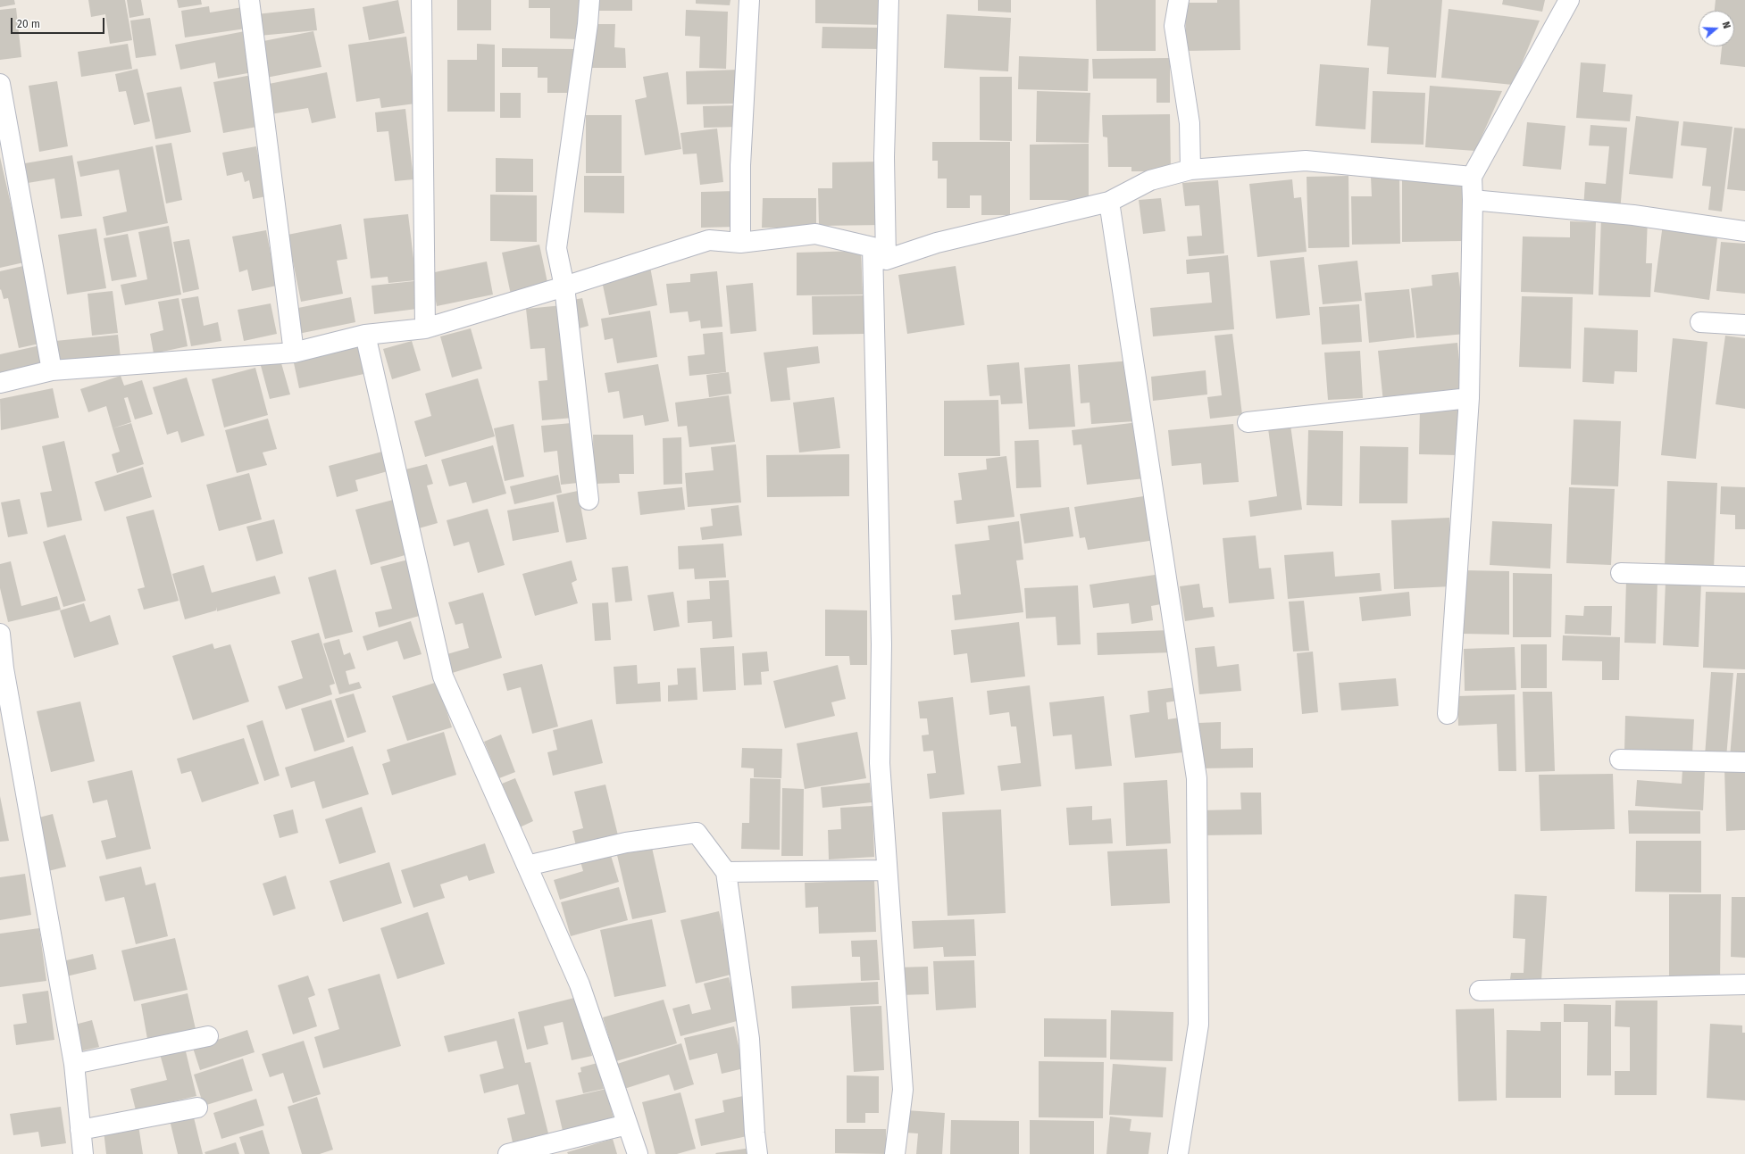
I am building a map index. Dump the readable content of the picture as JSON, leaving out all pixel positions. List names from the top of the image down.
{
  "scale_bar": "20 m",
  "north": "right"
}
